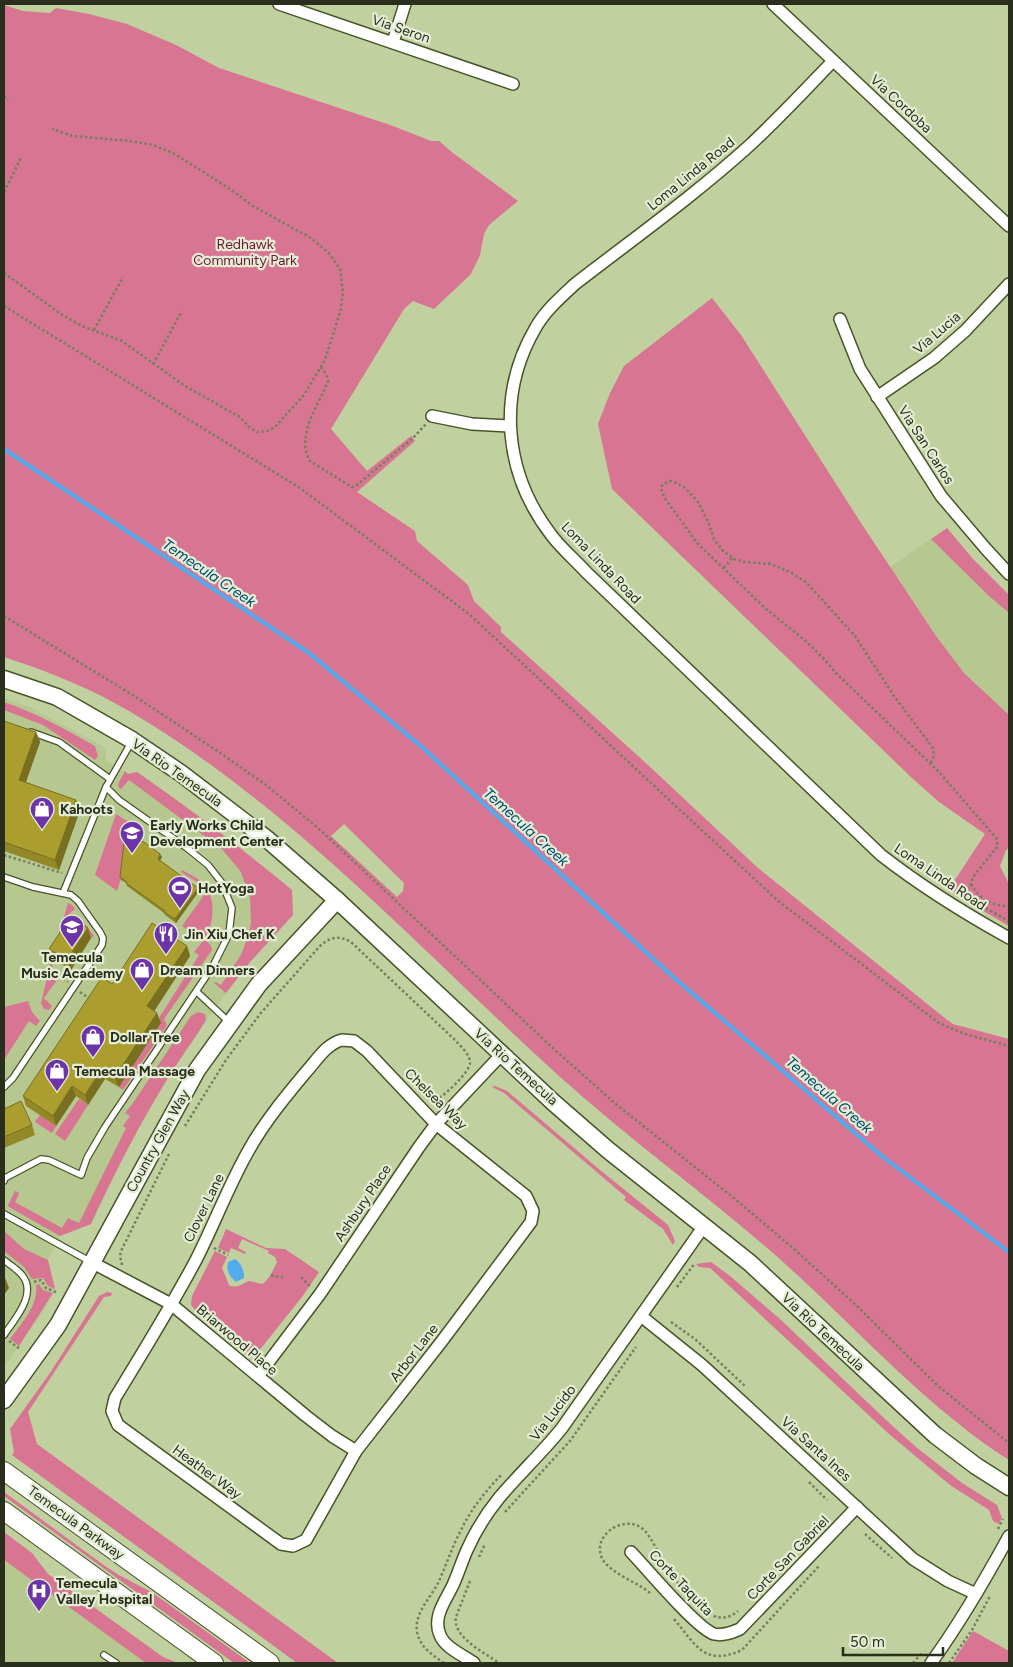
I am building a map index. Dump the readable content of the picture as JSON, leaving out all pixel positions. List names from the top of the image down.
{
  "streets": {
    "main road": ["Temecula Parkway"],
    "street": [
      "Via Seron",
      "Via Cordoba",
      "Loma Linda Road",
      "Via Lucia",
      "Via San Carlos",
      "Via Rio Temecula",
      "Chelsea Way",
      "Country Glen Way",
      "Ashbury Place",
      "Clover Lane",
      "Briarwood Place",
      "Arbor Lane",
      "Via Lucido",
      "Via Santa Ines",
      "Heather Way",
      "Corte San Gabriel",
      "Corte Taquita"
    ]
  },
  "crossings": [
    ["Via Cordoba", "Loma Linda Road"],
    ["Via Lucia", "Via San Carlos"],
    ["Via Rio Temecula", "Country Glen Way"],
    ["Via Rio Temecula", "Ashbury Place"],
    ["Via Rio Temecula", "Via Lucido"],
    ["Chelsea Way", "Ashbury Place"],
    ["Chelsea Way", "Clover Lane"],
    ["Chelsea Way", "Arbor Lane"],
    ["Country Glen Way", "Briarwood Place"],
    ["Ashbury Place", "Briarwood Place"],
    ["Clover Lane", "Briarwood Place"],
    ["Clover Lane", "Heather Way"],
    ["Briarwood Place", "Arbor Lane"],
    ["Arbor Lane", "Heather Way"],
    ["Via Lucido", "Via Santa Ines"],
    ["Via Santa Ines", "Corte San Gabriel"],
    ["Corte San Gabriel", "Corte Taquita"]
  ],
  "water": ["Temecula Creek"],
  "parks": ["Redhawk Community Park"],
  "places": {
    "shop": [
      "Kahoots",
      "Dream Dinners",
      "Dollar Tree",
      "Temecula Massage"
    ],
    "school or university": ["Early Works Child Development Center", "Temecula Music Academy"],
    "sports": ["HotYoga"],
    "restaurant": ["Jin Xiu Chef K"],
    "hospital": ["Temecula Valley Hospital"]
  },
  "scale_bar": "50 m"
}
